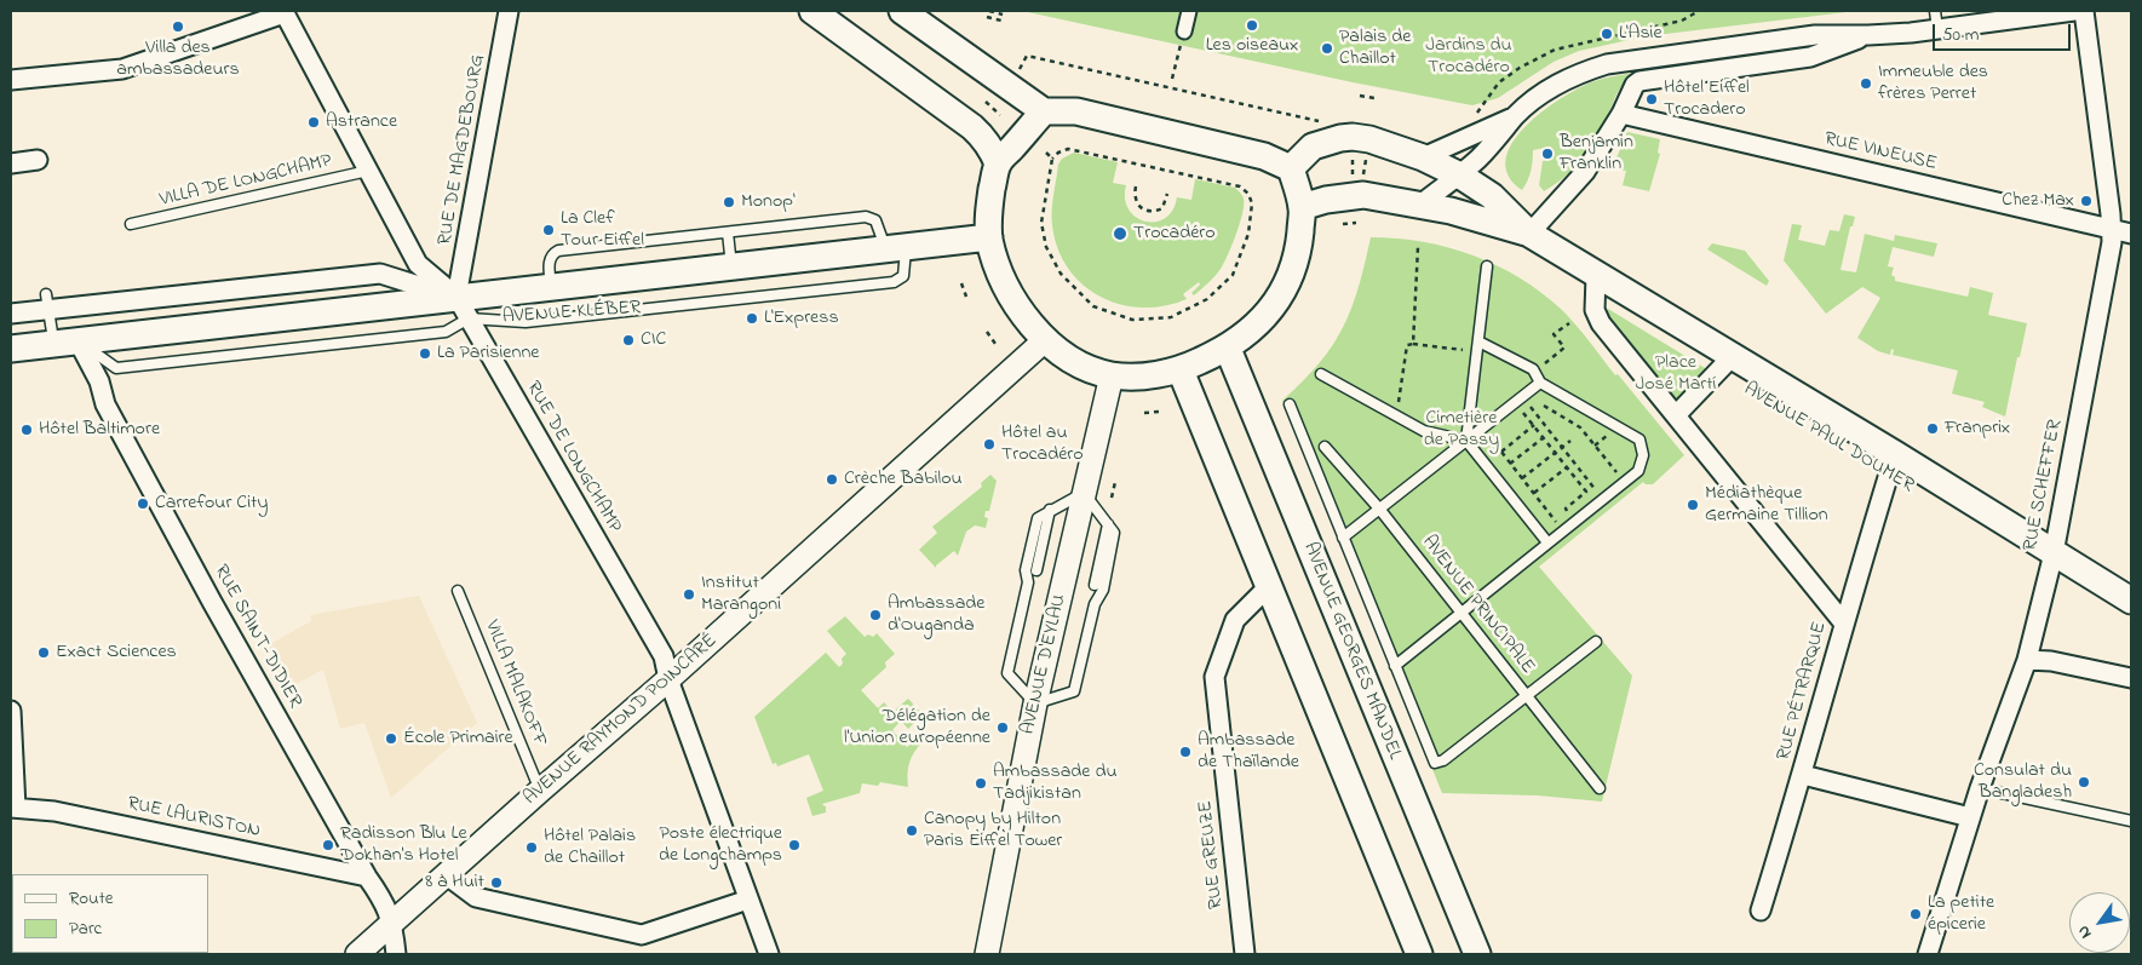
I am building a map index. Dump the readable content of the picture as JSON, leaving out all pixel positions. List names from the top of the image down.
{
  "streets": {
    "main road": ["AVENUE KLÉBER", "AVENUE PAUL DOUMER", "AVENUE GEORGES MANDEL"],
    "street": [
      "RUE DE MAGDEBOURG",
      "RUE VINEUSE",
      "RUE DE LONGCHAMP",
      "RUE SCHEFFER",
      "RUE SAINT-DIDIER",
      "AVENUE D'EYLAU",
      "RUE PÉTRARQUE",
      "AVENUE RAYMOND POINCARÉ",
      "RUE LAURISTON",
      "RUE GREUZE"
    ],
    "lane": ["VILLA DE LONGCHAMP", "AVENUE PRINCIPALE", "VILLA MALAKOFF"]
  },
  "crossings": [
    ["RUE DE MAGDEBOURG", "AVENUE KLÉBER"],
    ["RUE DE MAGDEBOURG", "RUE DE LONGCHAMP"],
    ["RUE VINEUSE", "RUE SCHEFFER"],
    ["VILLA DE LONGCHAMP", "RUE DE LONGCHAMP"],
    ["AVENUE KLÉBER", "RUE DE LONGCHAMP"],
    ["AVENUE KLÉBER", "RUE SAINT-DIDIER"],
    ["AVENUE PAUL DOUMER", "RUE SCHEFFER"],
    ["AVENUE PAUL DOUMER", "RUE PÉTRARQUE"],
    ["RUE DE LONGCHAMP", "AVENUE RAYMOND POINCARÉ"],
    ["RUE SCHEFFER", "RUE PÉTRARQUE"],
    ["RUE SAINT-DIDIER", "AVENUE RAYMOND POINCARÉ"],
    ["RUE SAINT-DIDIER", "RUE LAURISTON"],
    ["VILLA MALAKOFF", "AVENUE RAYMOND POINCARÉ"]
  ],
  "parks": ["Jardins du Trocadéro", "Place José Martí", "Cimetière de Passy"],
  "places": [
    "Les oiseaux",
    "Villa des ambassadeurs",
    "L'Asie",
    "Palais de Chaillot",
    "Immeuble des frères Perret",
    "Hôtel Eiffel Trocadero",
    "Astrance",
    "Benjamin Franklin",
    "Chez Max",
    "Monop'",
    "La Clef Tour Eiffel",
    "Trocadéro",
    "L'Express",
    "CIC",
    "La Parisienne",
    "Franprix",
    "Hôtel Baltimore",
    "Hôtel au Trocadéro",
    "Crèche Babilou",
    "Carrefour City",
    "Médiathèque Germaine Tillion",
    "Institut Marangoni",
    "Ambassade d'Ouganda",
    "Exact Sciences",
    "Délégation de l'Union européenne",
    "École Primaire",
    "Ambassade de Thaïlande",
    "Consulat du Bangladesh",
    "Ambassade du Tadjikistan",
    "Canopy by Hilton Paris Eiffel Tower",
    "Radisson Blu Le Dokhan's Hotel",
    "Poste électrique de Longchamps",
    "Hôtel Palais de Chaillot",
    "8 à Huit",
    "La petite épicerie"
  ],
  "legend": ["Route", "Parc"],
  "scale_bar": "50 m",
  "north": "bottom left"
}
